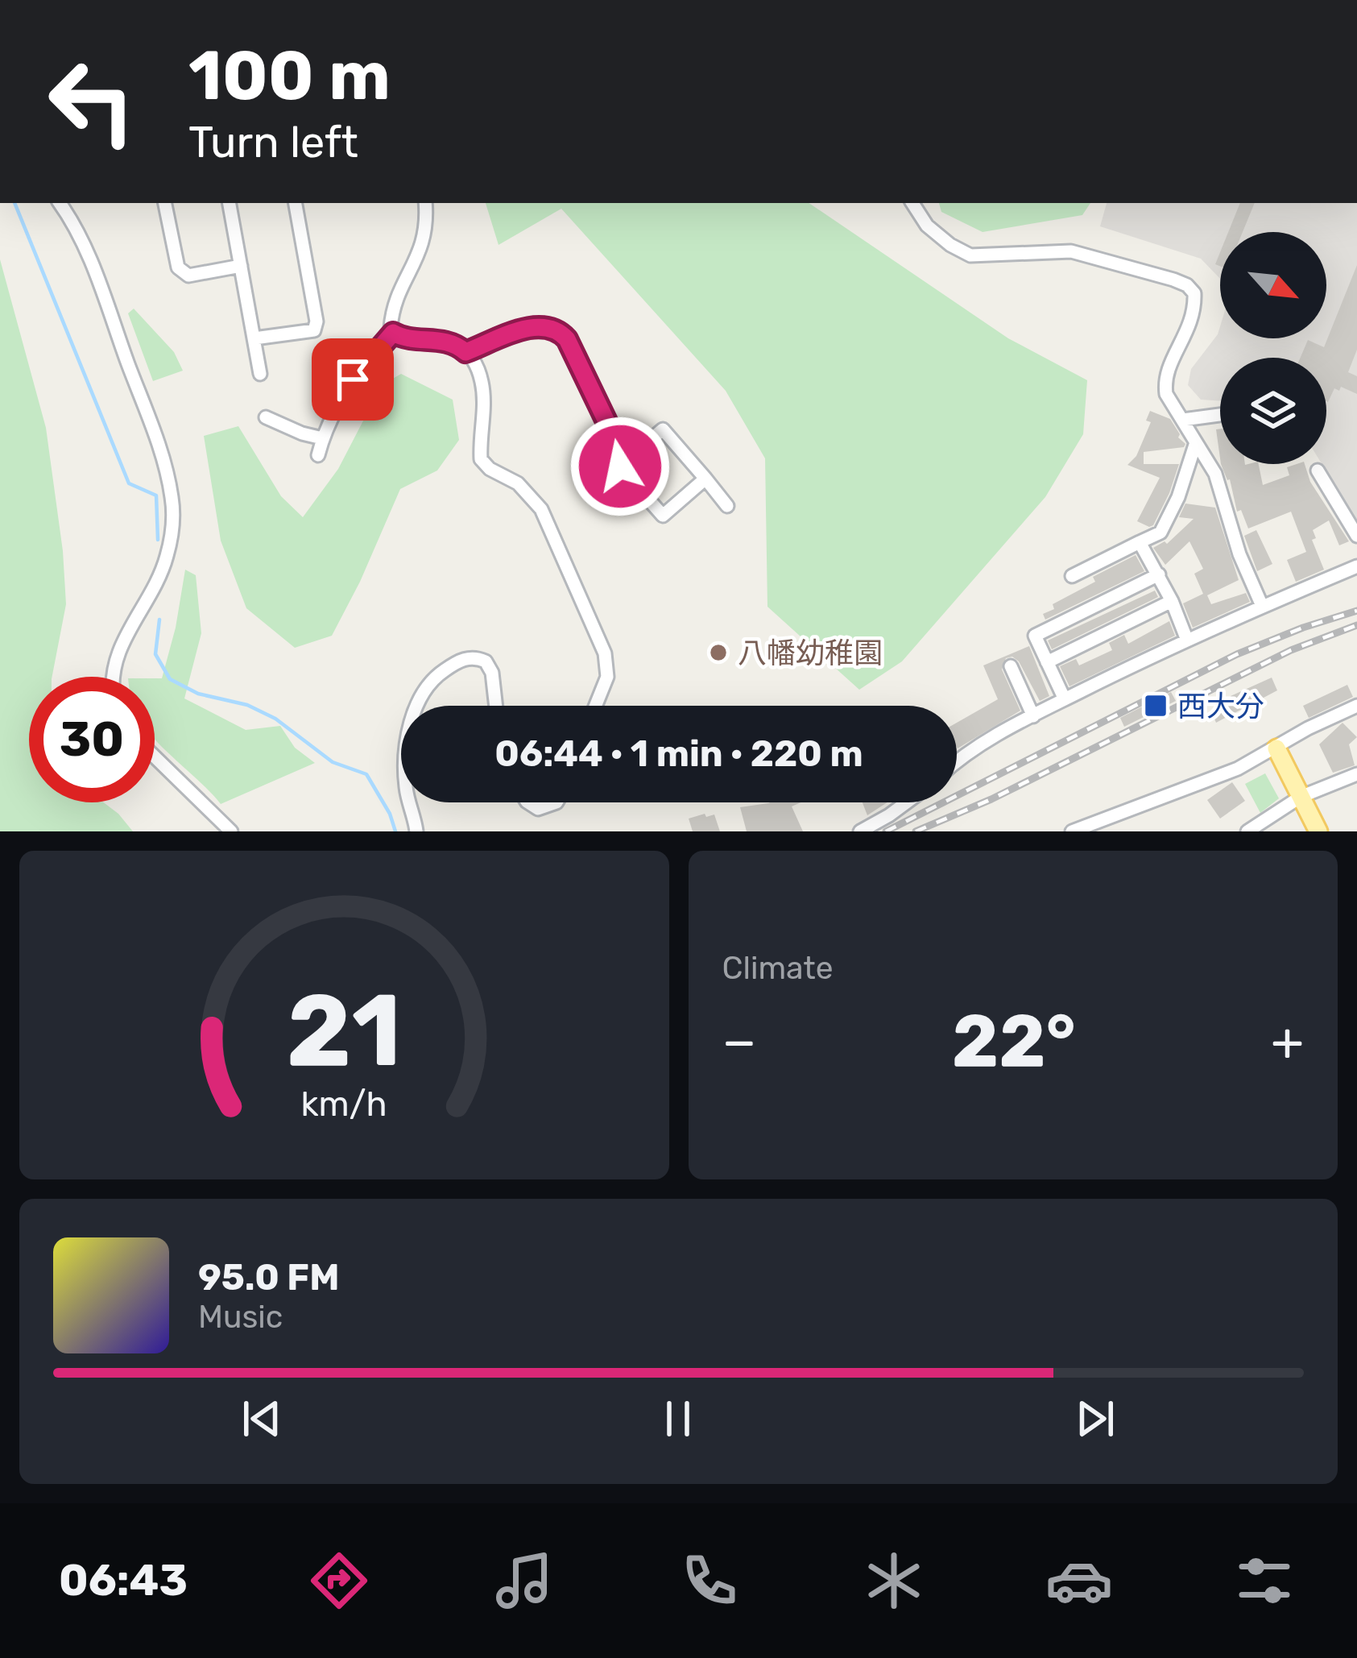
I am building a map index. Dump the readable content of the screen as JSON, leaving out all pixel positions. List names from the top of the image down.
{
  "places": {
    "other": ["八幡幼稚園"],
    "transit": ["西大分"]
  },
  "north": "bottom right",
  "page": {
    "turn": ["100 m", "Turn left"],
    "limit": "30",
    "trip": "06:44 · 1 min · 220 m",
    "tile": "Climate",
    "heat": ["−", "22°", "+"],
    "song": ["95.0 FM", "Music"],
    "tabs": "06:43",
    "gauge": ["21", "km/h"]
  }
}
